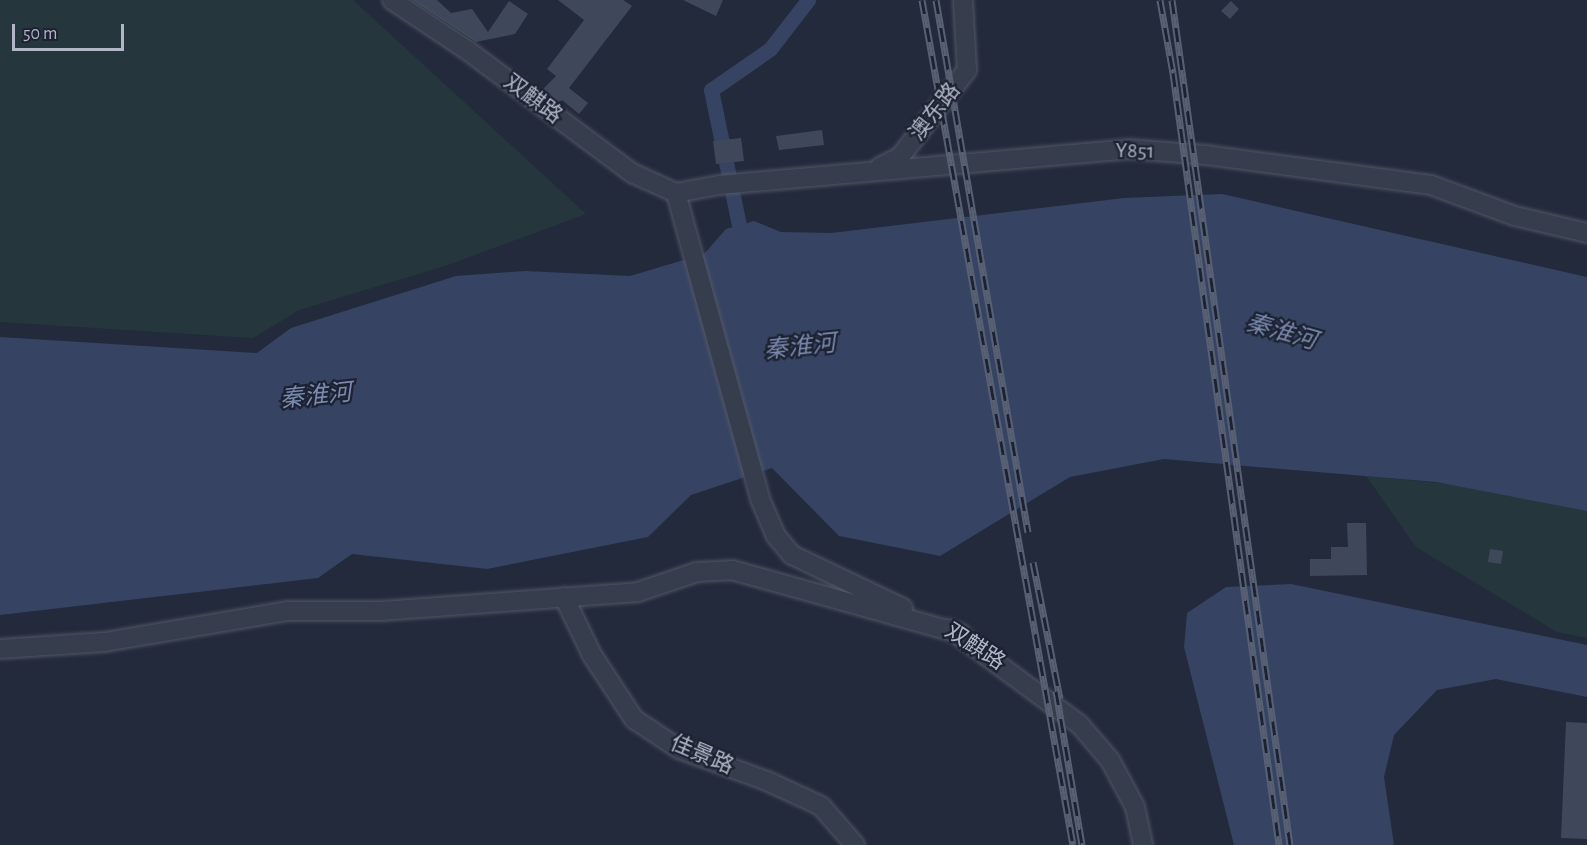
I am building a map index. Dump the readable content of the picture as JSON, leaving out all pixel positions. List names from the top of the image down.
{
  "streets": {
    "street": [
      "双麒路",
      "澳东路",
      "Y851",
      "佳景路"
    ]
  },
  "crossings": [
    ["双麒路", "Y851"],
    ["澳东路", "Y851"]
  ],
  "water": ["秦淮河"],
  "scale_bar": "50 m"
}
